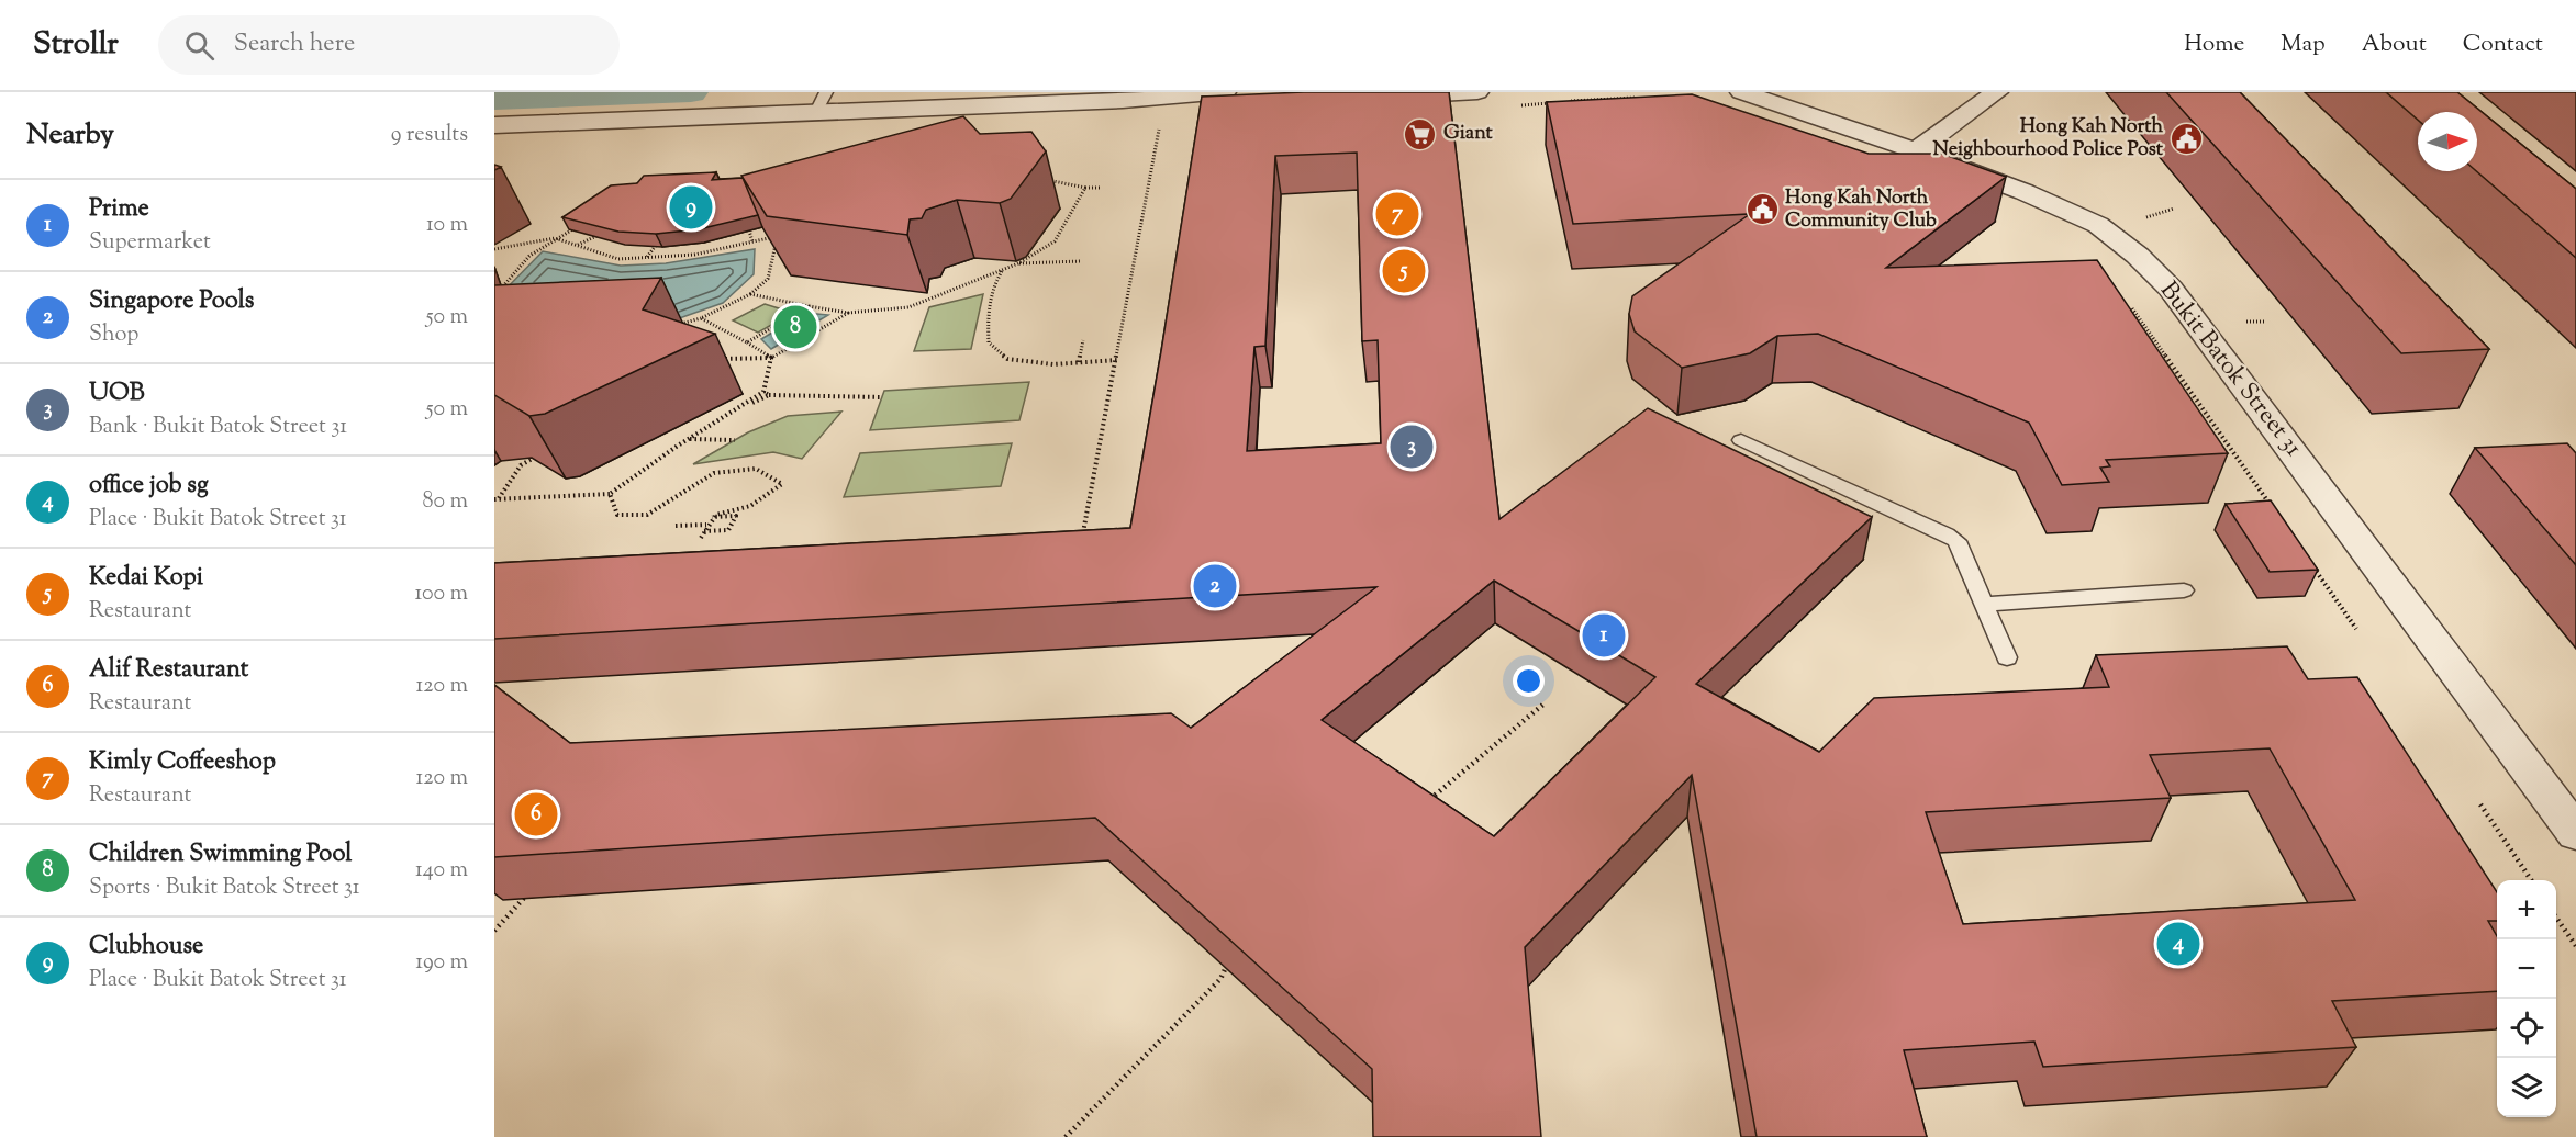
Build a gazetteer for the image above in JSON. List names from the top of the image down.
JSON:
{
  "streets": {
    "street": ["Bukit Batok Street 31"]
  },
  "places": {
    "supermarket": ["Giant"],
    "public building": ["Hong Kah North Neighbourhood Police Post", "Hong Kah North Community Club"]
  },
  "north": "right",
  "page": {
    "header": "Strollr",
    "search": "Search here",
    "nav": [
      "Home",
      "Map",
      "About",
      "Contact"
    ],
    "heading": ["Nearby", "9 results"],
    "list": [
      {
        "mark": "1",
        "name": "Prime",
        "note": "Supermarket",
        "value": "10 m"
      },
      {
        "mark": "2",
        "name": "Singapore Pools",
        "note": "Shop",
        "value": "50 m"
      },
      {
        "mark": "3",
        "name": "UOB",
        "note": "Bank · Bukit Batok Street 31",
        "value": "50 m"
      },
      {
        "mark": "4",
        "name": "office job sg",
        "note": "Place · Bukit Batok Street 31",
        "value": "80 m"
      },
      {
        "mark": "5",
        "name": "Kedai Kopi",
        "note": "Restaurant",
        "value": "100 m"
      },
      {
        "mark": "6",
        "name": "Alif Restaurant",
        "note": "Restaurant",
        "value": "120 m"
      },
      {
        "mark": "7",
        "name": "Kimly Coffeeshop",
        "note": "Restaurant",
        "value": "120 m"
      },
      {
        "mark": "8",
        "name": "Children Swimming Pool",
        "note": "Sports · Bukit Batok Street 31",
        "value": "140 m"
      },
      {
        "mark": "9",
        "name": "Clubhouse",
        "note": "Place · Bukit Batok Street 31",
        "value": "190 m"
      }
    ],
    "pins": [
      "9",
      "7",
      "5",
      "8",
      "3",
      "2",
      "1",
      "6",
      "4"
    ],
    "map_buttons": ["+", "−"]
  }
}
